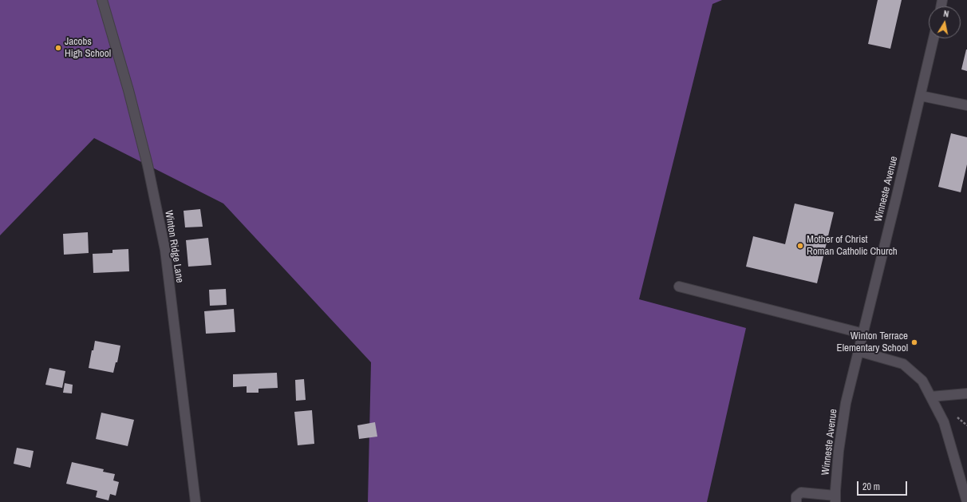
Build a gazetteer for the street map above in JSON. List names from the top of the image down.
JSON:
{
  "streets": {
    "street": ["Winneste Avenue", "Winton Ridge Lane"]
  },
  "places": ["Jacobs High School", "Mother of Christ Roman Catholic Church", "Winton Terrace Elementary School"],
  "scale_bar": "20 m",
  "north": "top"
}
